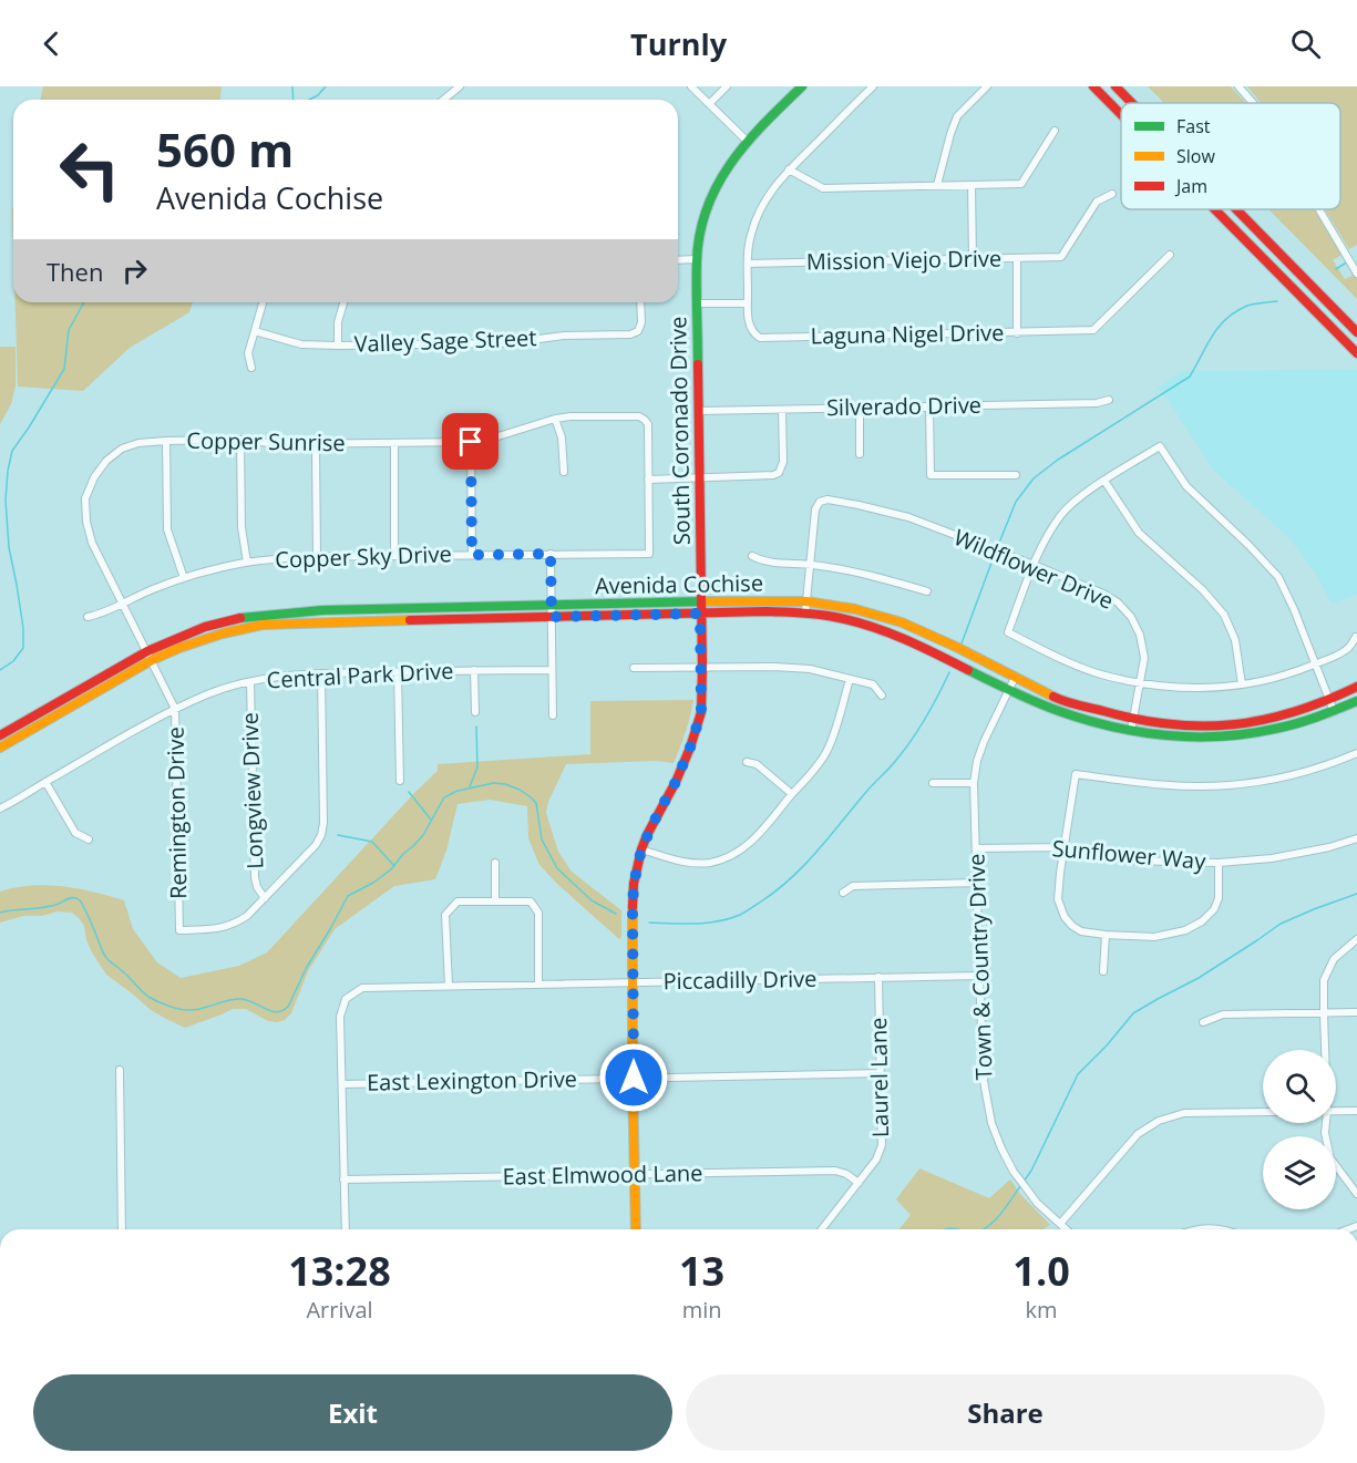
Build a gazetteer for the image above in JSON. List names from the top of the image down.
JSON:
{
  "streets": {
    "street": [
      "Mission Viejo Drive",
      "Laguna Nigel Drive",
      "Valley Sage Street",
      "Silverado Drive",
      "South Coronado Drive",
      "Copper Sunrise",
      "Copper Sky Drive",
      "Wildflower Drive",
      "Avenida Cochise",
      "Central Park Drive",
      "Longview Drive",
      "Remington Drive",
      "Sunflower Way",
      "Town & Country Drive",
      "Piccadilly Drive",
      "Laurel Lane",
      "East Lexington Drive",
      "East Elmwood Lane"
    ]
  },
  "crossings": [
    ["Silverado Drive", "South Coronado Drive"],
    ["South Coronado Drive", "Avenida Cochise"],
    ["South Coronado Drive", "Piccadilly Drive"],
    ["South Coronado Drive", "East Lexington Drive"],
    ["South Coronado Drive", "East Elmwood Lane"],
    ["Copper Sunrise", "Copper Sky Drive"],
    ["Copper Sunrise", "Avenida Cochise"],
    ["Copper Sunrise", "Remington Drive"],
    ["Wildflower Drive", "Avenida Cochise"],
    ["Avenida Cochise", "Remington Drive"],
    ["Avenida Cochise", "Town & Country Drive"],
    ["Central Park Drive", "Longview Drive"],
    ["Central Park Drive", "Remington Drive"],
    ["Longview Drive", "Remington Drive"],
    ["Sunflower Way", "Town & Country Drive"],
    ["Town & Country Drive", "Piccadilly Drive"],
    ["Piccadilly Drive", "Laurel Lane"],
    ["Piccadilly Drive", "East Lexington Drive"],
    ["Laurel Lane", "East Lexington Drive"],
    ["Laurel Lane", "East Elmwood Lane"]
  ],
  "legend": ["Fast", "Slow", "Jam"],
  "page": {
    "header": "Turnly",
    "turn": ["560 m", "Avenida Cochise"],
    "then": "Then",
    "eta": [
      "13:28",
      "Arrival",
      "13",
      "min",
      "1.0",
      "km"
    ],
    "buttons": ["Exit", "Share"]
  }
}
